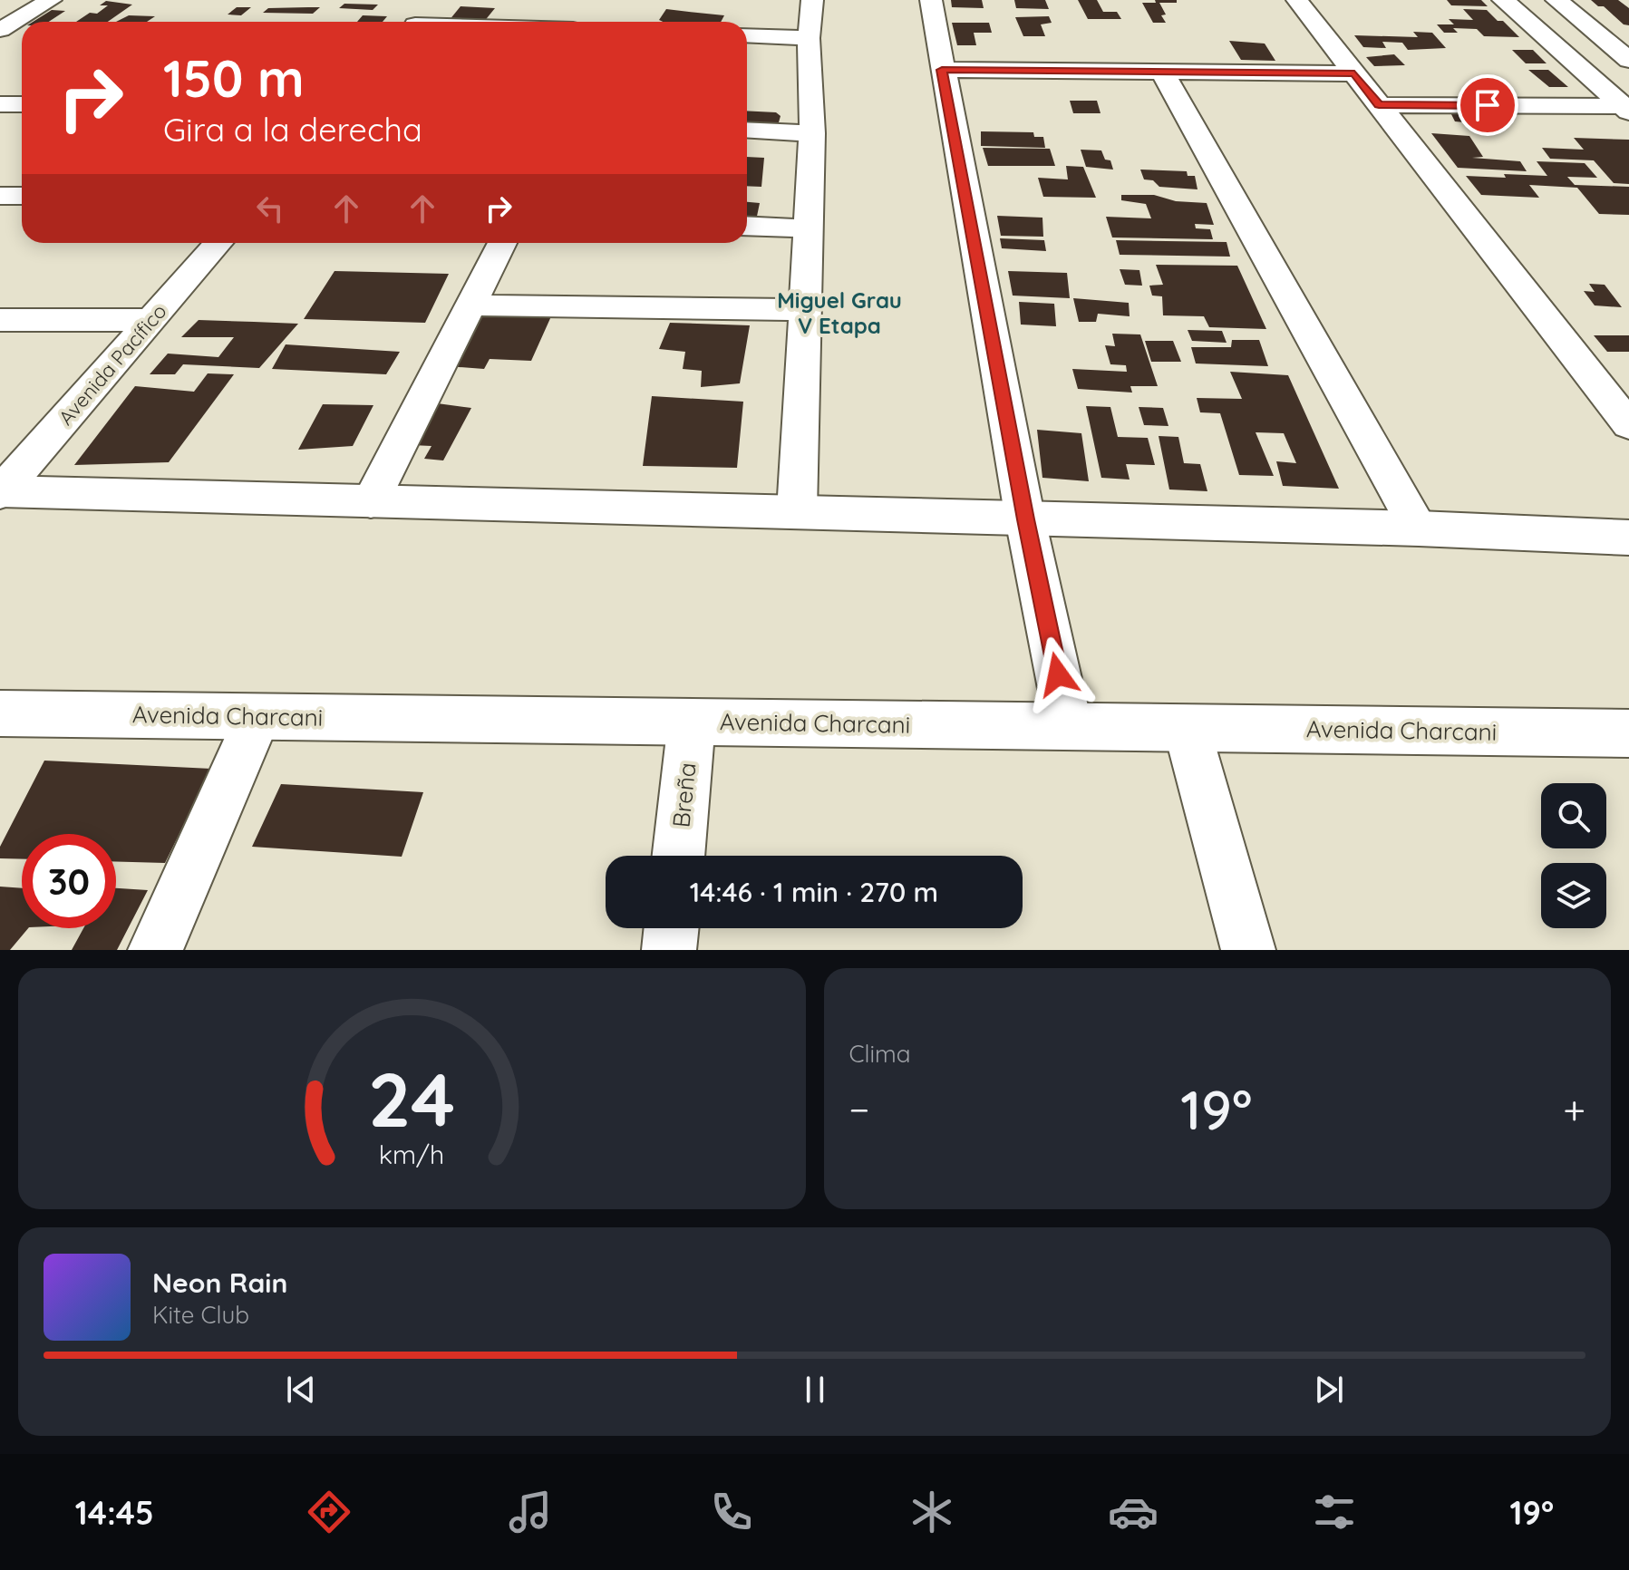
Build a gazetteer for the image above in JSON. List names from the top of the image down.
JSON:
{
  "streets": {
    "street": ["Avenida Pacífico", "Avenida Charcani", "Breña"]
  },
  "crossings": [
    ["Avenida Charcani", "Breña"]
  ],
  "districts": ["Miguel Grau V Etapa"],
  "page": {
    "turn": ["150 m", "Gira a la derecha"],
    "limit": "30",
    "trip": "14:46 · 1 min · 270 m",
    "tile": "Clima",
    "heat": ["−", "19°", "+"],
    "song": ["Neon Rain", "Kite Club"],
    "tabs": ["14:45", "19°"],
    "gauge": ["24", "km/h"]
  }
}
